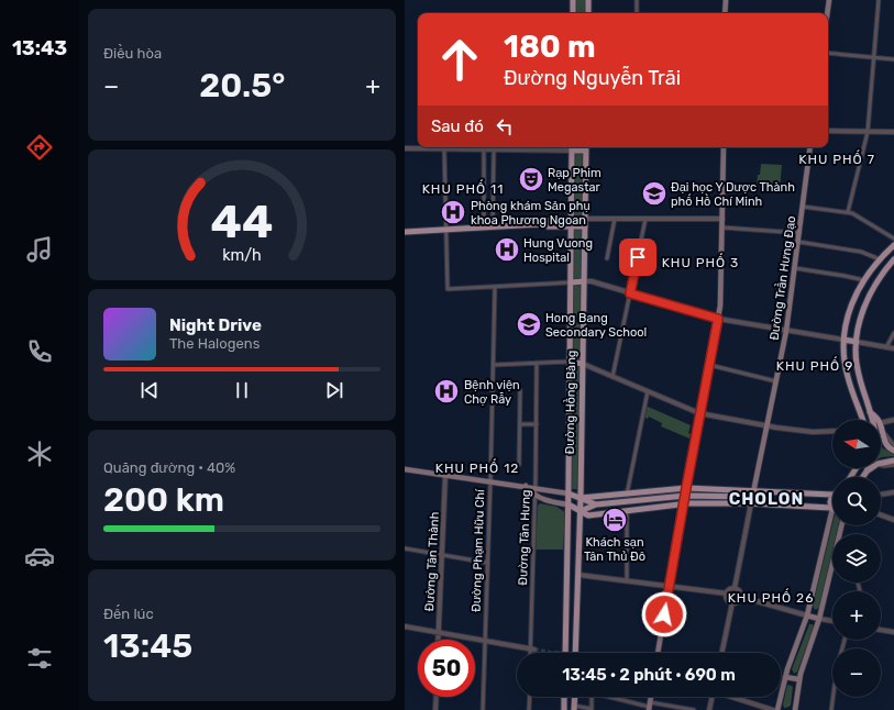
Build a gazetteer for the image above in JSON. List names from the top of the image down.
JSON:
{
  "streets": {
    "main road": ["Đường Trần Hưng Đạo", "Đường Hồng Bàng"],
    "street": ["Đường Tân Hưng", "Đường Phạm Hữu Chí", "Đường Tân Thành"]
  },
  "districts": [
    "KHU PHỐ 7",
    "KHU PHỐ 11",
    "KHU PHỐ 3",
    "KHU PHỐ 9",
    "KHU PHỐ 12",
    "CHOLON",
    "KHU PHỐ 26"
  ],
  "places": {
    "theatre": ["Rạp Phim Megastar"],
    "school or university": ["Đại học Y Dược Thành phố Hồ Chí Minh", "Hong Bang Secondary School"],
    "hospital": ["Phòng khám Sản phụ khoa Phương Ngoan", "Hung Vuong Hospital", "Bệnh viện Chợ Rẫy"],
    "hotel": ["Khách sạn Tân Thủ Đô"]
  },
  "north": "left",
  "page": {
    "tabs": "13:43",
    "tile": [
      "Điều hòa",
      ["Quãng đường · 40%", "200 km"],
      ["Đến lúc", "13:45"]
    ],
    "turn": ["180 m", "Đường Nguyễn Trãi"],
    "heat": ["−", "20.5°", "+"],
    "then": "Sau đó",
    "song": ["Night Drive", "The Halogens"],
    "map_buttons": ["+", "−"],
    "limit": "50",
    "trip": "13:45 · 2 phút · 690 m",
    "gauge": ["44", "km/h"]
  }
}
